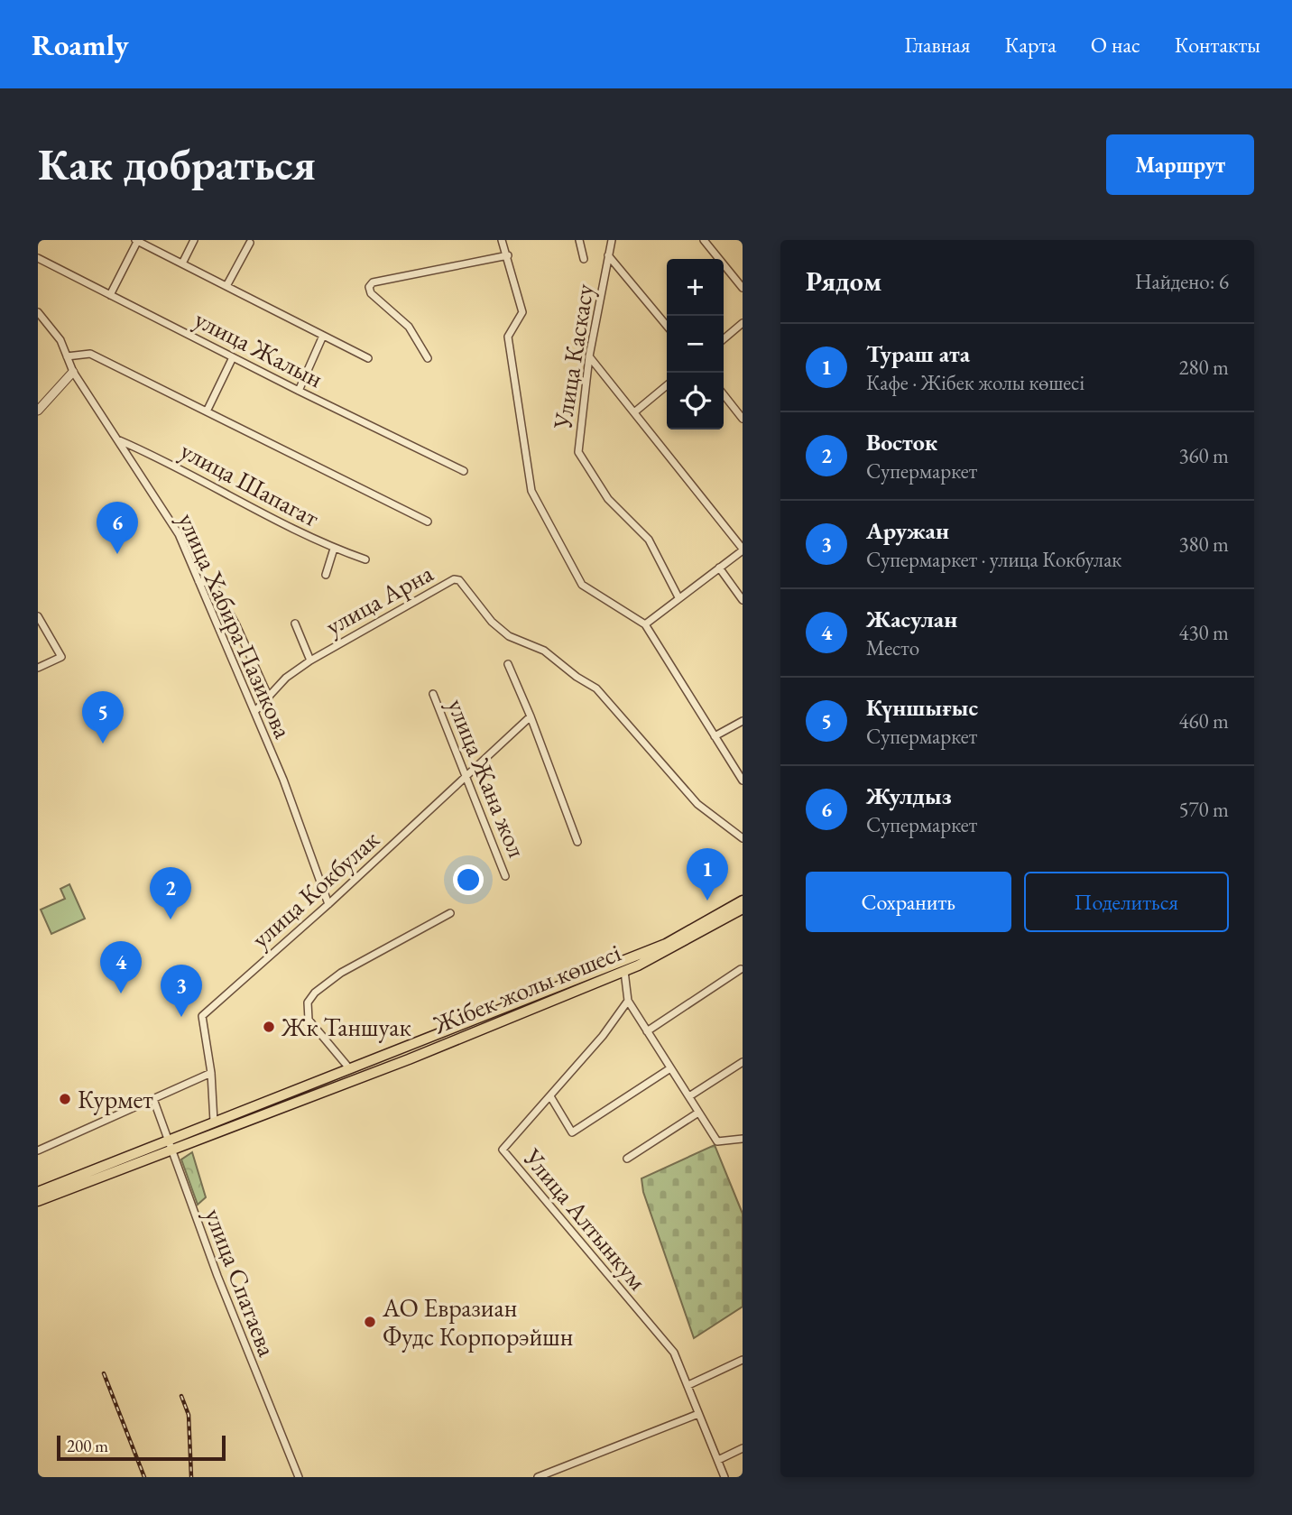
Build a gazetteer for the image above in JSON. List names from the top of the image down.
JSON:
{
  "streets": {
    "main road": ["Жібек жолы көшесі"],
    "street": [
      "улица Жалын",
      "Улица Каскасу",
      "улица Шапагат",
      "улица Арна",
      "улица Хабира Пазикова",
      "улица Жана жол",
      "улица Кокбулак",
      "Улица Алтынкум",
      "улица Спатаева"
    ]
  },
  "crossings": [
    ["улица Шапагат", "улица Хабира Пазикова"],
    ["улица Арна", "улица Хабира Пазикова"],
    ["улица Хабира Пазикова", "улица Кокбулак"],
    ["улица Жана жол", "улица Кокбулак"],
    ["улица Кокбулак", "Жібек жолы көшесі"],
    ["Жібек жолы көшесі", "улица Спатаева"]
  ],
  "places": ["Жк Таншуак", "Курмет", "АО Евразиан Фудс Корпорэйшн"],
  "scale_bar": "200 m",
  "page": {
    "header": "Roamly",
    "nav": [
      "Главная",
      "Карта",
      "О нас",
      "Контакты"
    ],
    "buttons": [
      "Маршрут",
      ["Сохранить", "Поделиться"]
    ],
    "title": "Как добраться",
    "heading": ["Рядом", "Найдено: 6"],
    "map_buttons": ["+", "−"],
    "list": [
      {
        "mark": "1",
        "name": "Тураш ата",
        "note": "Кафе · Жібек жолы көшесі",
        "value": "280 m"
      },
      {
        "mark": "2",
        "name": "Восток",
        "note": "Супермаркет",
        "value": "360 m"
      },
      {
        "mark": "3",
        "name": "Аружан",
        "note": "Супермаркет · улица Кокбулак",
        "value": "380 m"
      },
      {
        "mark": "4",
        "name": "Жасулан",
        "note": "Место",
        "value": "430 m"
      },
      {
        "mark": "5",
        "name": "Күншығыс",
        "note": "Супермаркет",
        "value": "460 m"
      },
      {
        "mark": "6",
        "name": "Жулдыз",
        "note": "Супермаркет",
        "value": "570 m"
      }
    ],
    "pins": [
      "6",
      "5",
      "1",
      "2",
      "4",
      "3"
    ],
    "scale": "200 m"
  }
}
